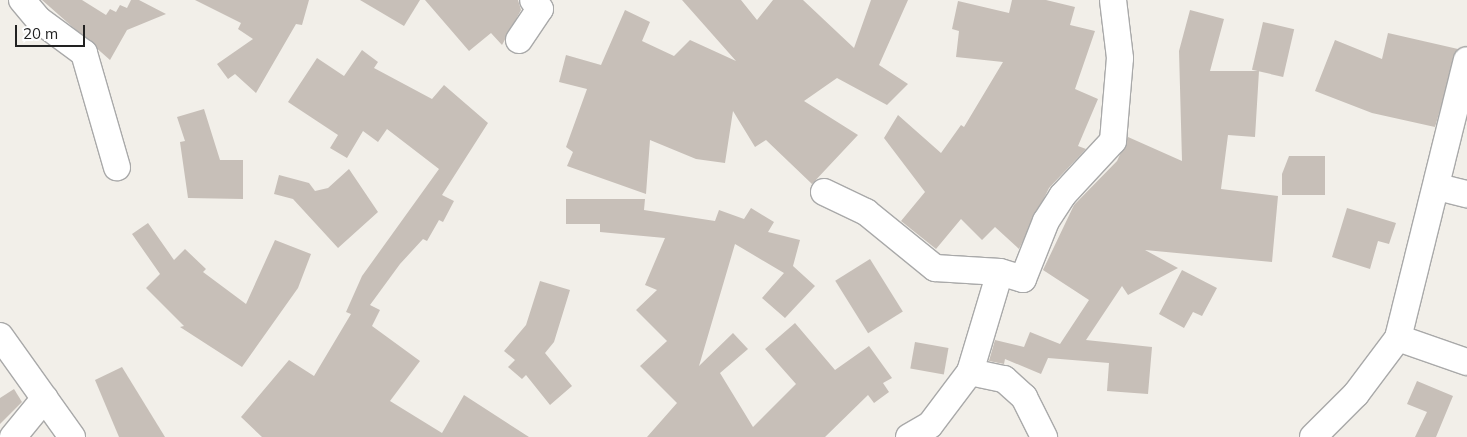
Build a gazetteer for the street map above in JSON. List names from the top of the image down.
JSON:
{
  "scale_bar": "20 m"
}
